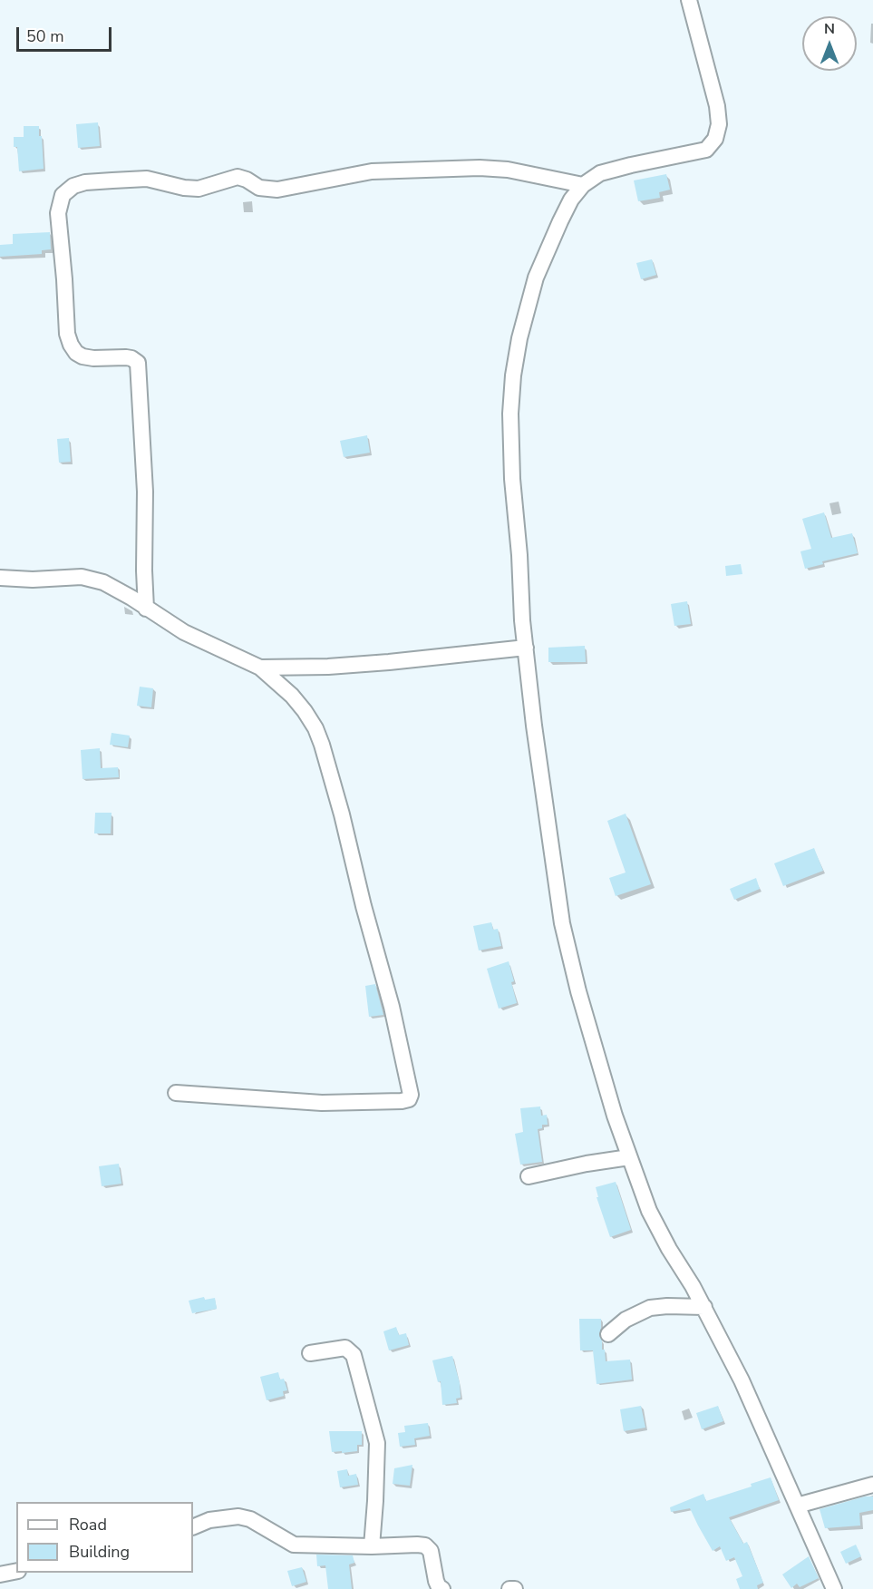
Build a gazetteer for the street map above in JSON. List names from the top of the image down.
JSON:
{
  "legend": ["Road", "Building"],
  "scale_bar": "50 m",
  "north": "top"
}
